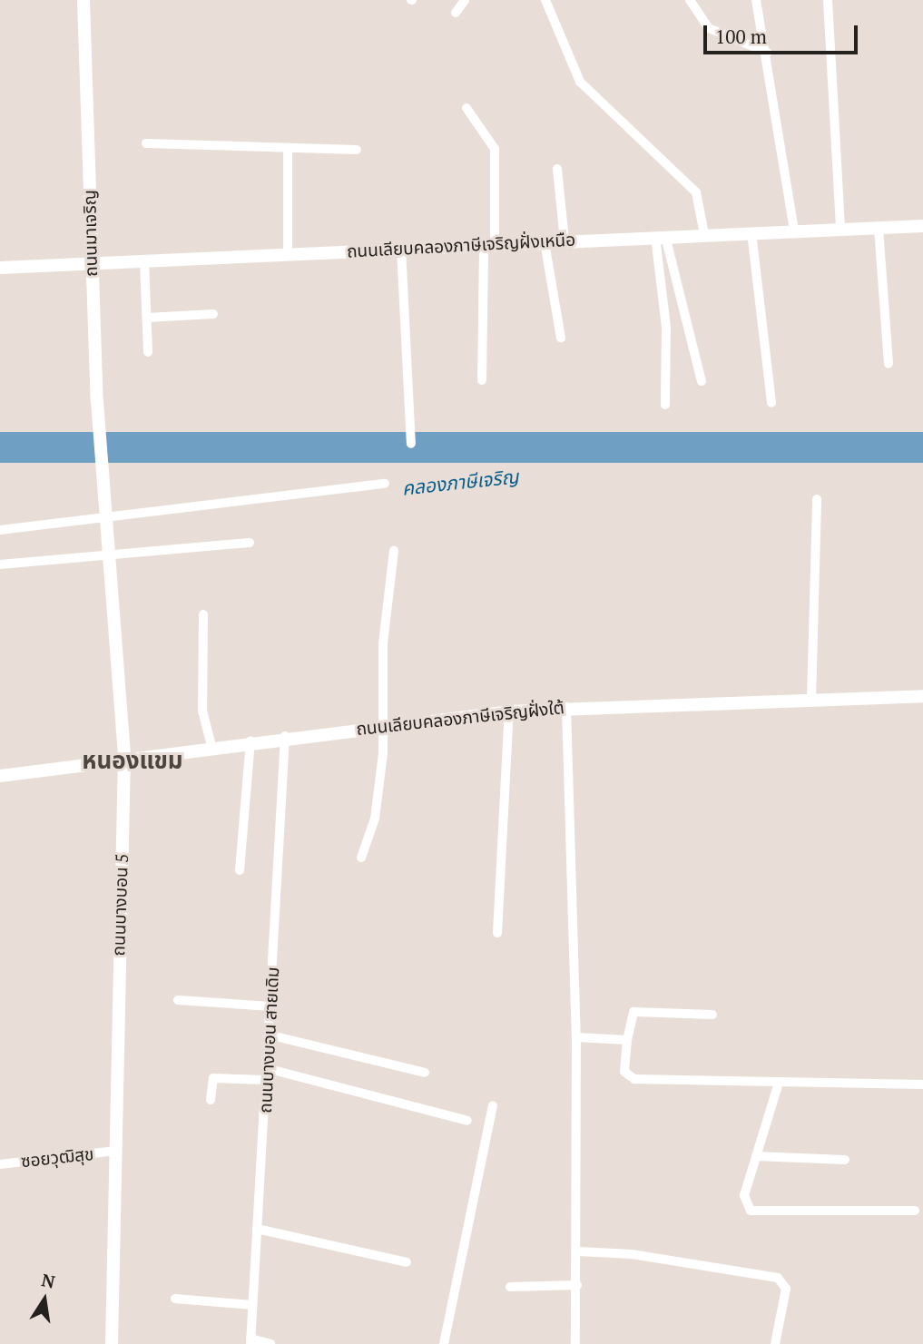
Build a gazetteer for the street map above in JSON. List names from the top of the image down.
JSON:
{
  "streets": {
    "main road": [
      "ถนนมาเจริญ",
      "ถนนเลียบคลองภาษีเจริญฝั่งเหนือ",
      "ถนนเลียบคลองภาษีเจริญฝั่งใต้",
      "ถนนบางบอน 5"
    ],
    "street": ["ถนนบางบอน สายเดิม", "ซอยวุฒิสุข"]
  },
  "crossings": [
    ["ถนนมาเจริญ", "ถนนเลียบคลองภาษีเจริญฝั่งเหนือ"],
    ["ถนนมาเจริญ", "ถนนบางบอน 5"],
    ["ถนนเลียบคลองภาษีเจริญฝั่งใต้", "ถนนบางบอน 5"],
    ["ถนนเลียบคลองภาษีเจริญฝั่งใต้", "ถนนบางบอน สายเดิม"],
    ["ถนนบางบอน 5", "ซอยวุฒิสุข"]
  ],
  "districts": ["หนองแขม"],
  "water": ["คลองภาษีเจริญ"],
  "scale_bar": "100 m",
  "north": "top"
}
